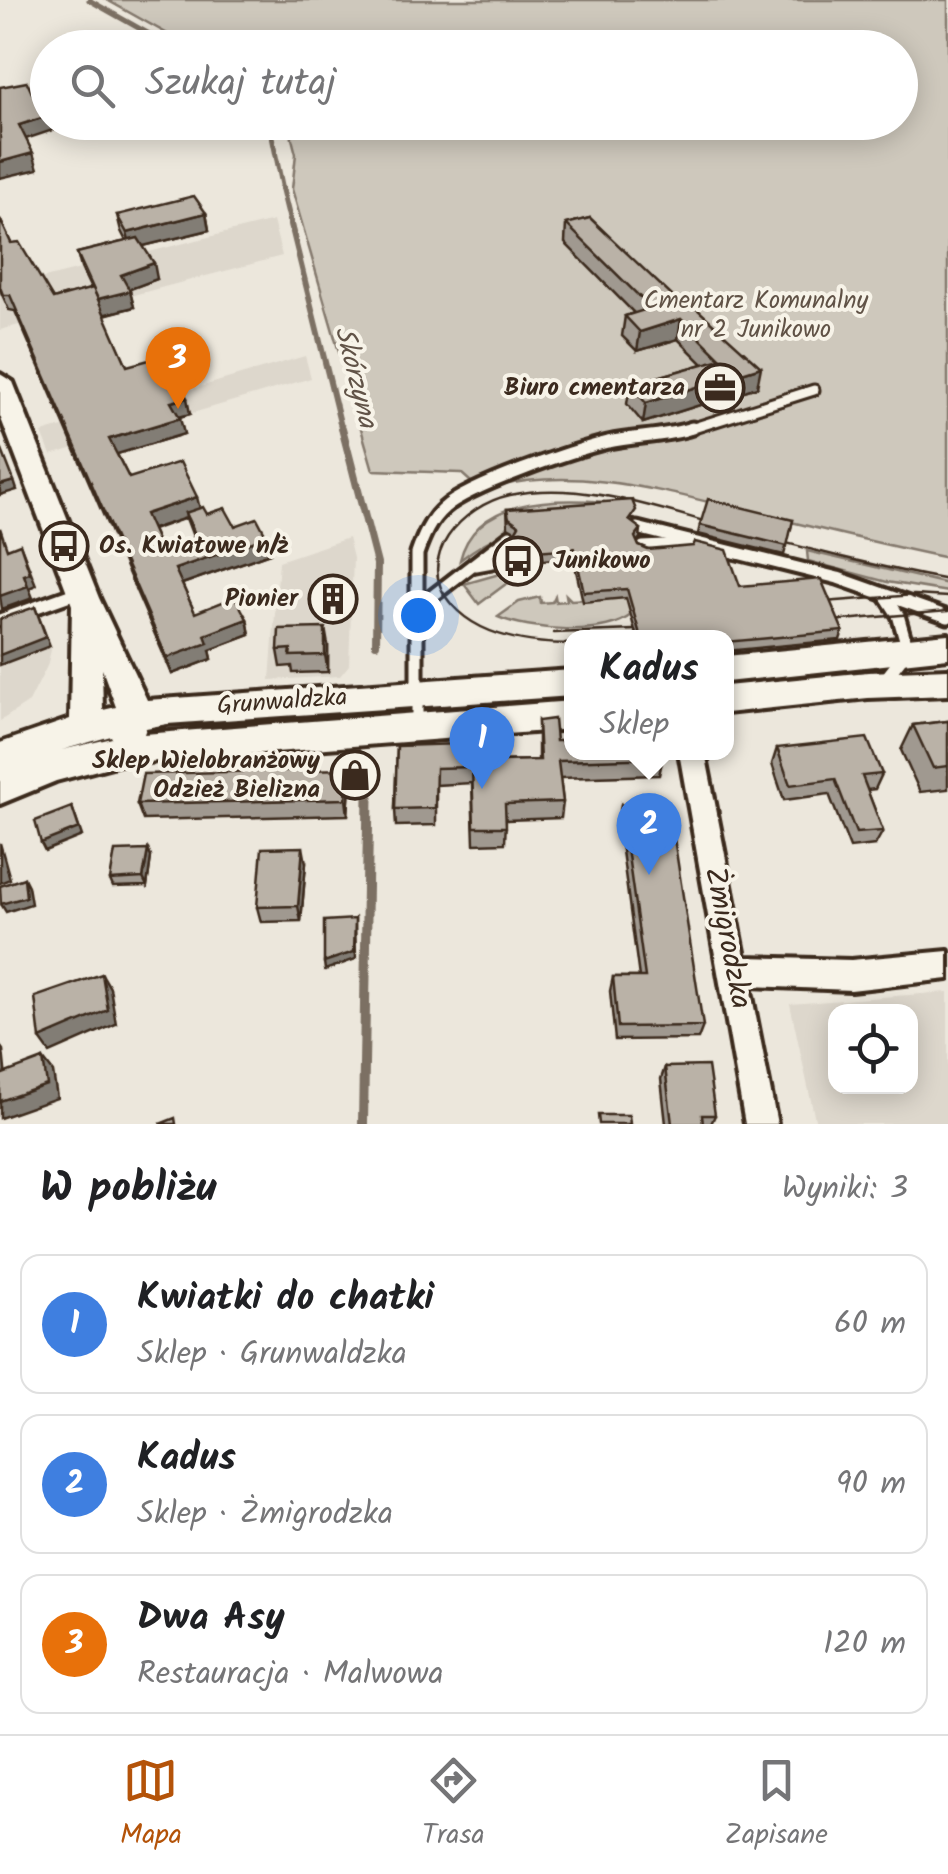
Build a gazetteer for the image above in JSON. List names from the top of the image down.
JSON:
{
  "streets": {
    "street": ["Grunwaldzka", "Żmigrodzka"]
  },
  "water": ["Skórzyna"],
  "parks": ["Cmentarz Komunalny nr 2 Junikowo"],
  "places": {
    "office": ["Biuro cmentarza"],
    "bus stop": ["Os. Kwiatowe n/ż", "Junikowo"],
    "building": ["Pionier"],
    "shop": ["Sklep Wielobranżowy Odzież Bielizna"]
  },
  "page": {
    "search": "Szukaj tutaj",
    "pins": ["3", "1", "2"],
    "popup": ["Kadus", "Sklep"],
    "heading": ["W pobliżu", "Wyniki: 3"],
    "list": [
      {
        "mark": "1",
        "name": "Kwiatki do chatki",
        "note": "Sklep · Grunwaldzka",
        "value": "60 m"
      },
      {
        "mark": "2",
        "name": "Kadus",
        "note": "Sklep · Żmigrodzka",
        "value": "90 m"
      },
      {
        "mark": "3",
        "name": "Dwa Asy",
        "note": "Restauracja · Malwowa",
        "value": "120 m"
      }
    ],
    "nav": ["Mapa", "Trasa", "Zapisane"]
  }
}
